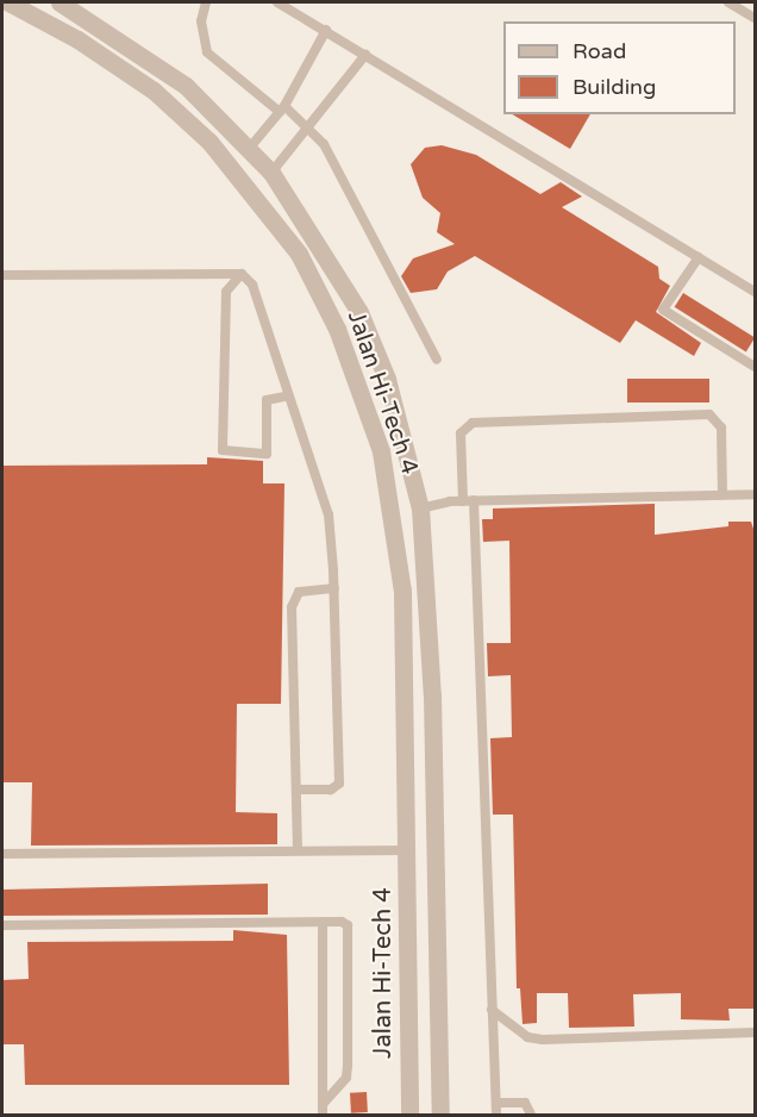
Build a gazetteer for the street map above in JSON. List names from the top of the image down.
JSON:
{
  "streets": {
    "street": ["Jalan Hi-Tech 4"]
  },
  "legend": ["Road", "Building"]
}
